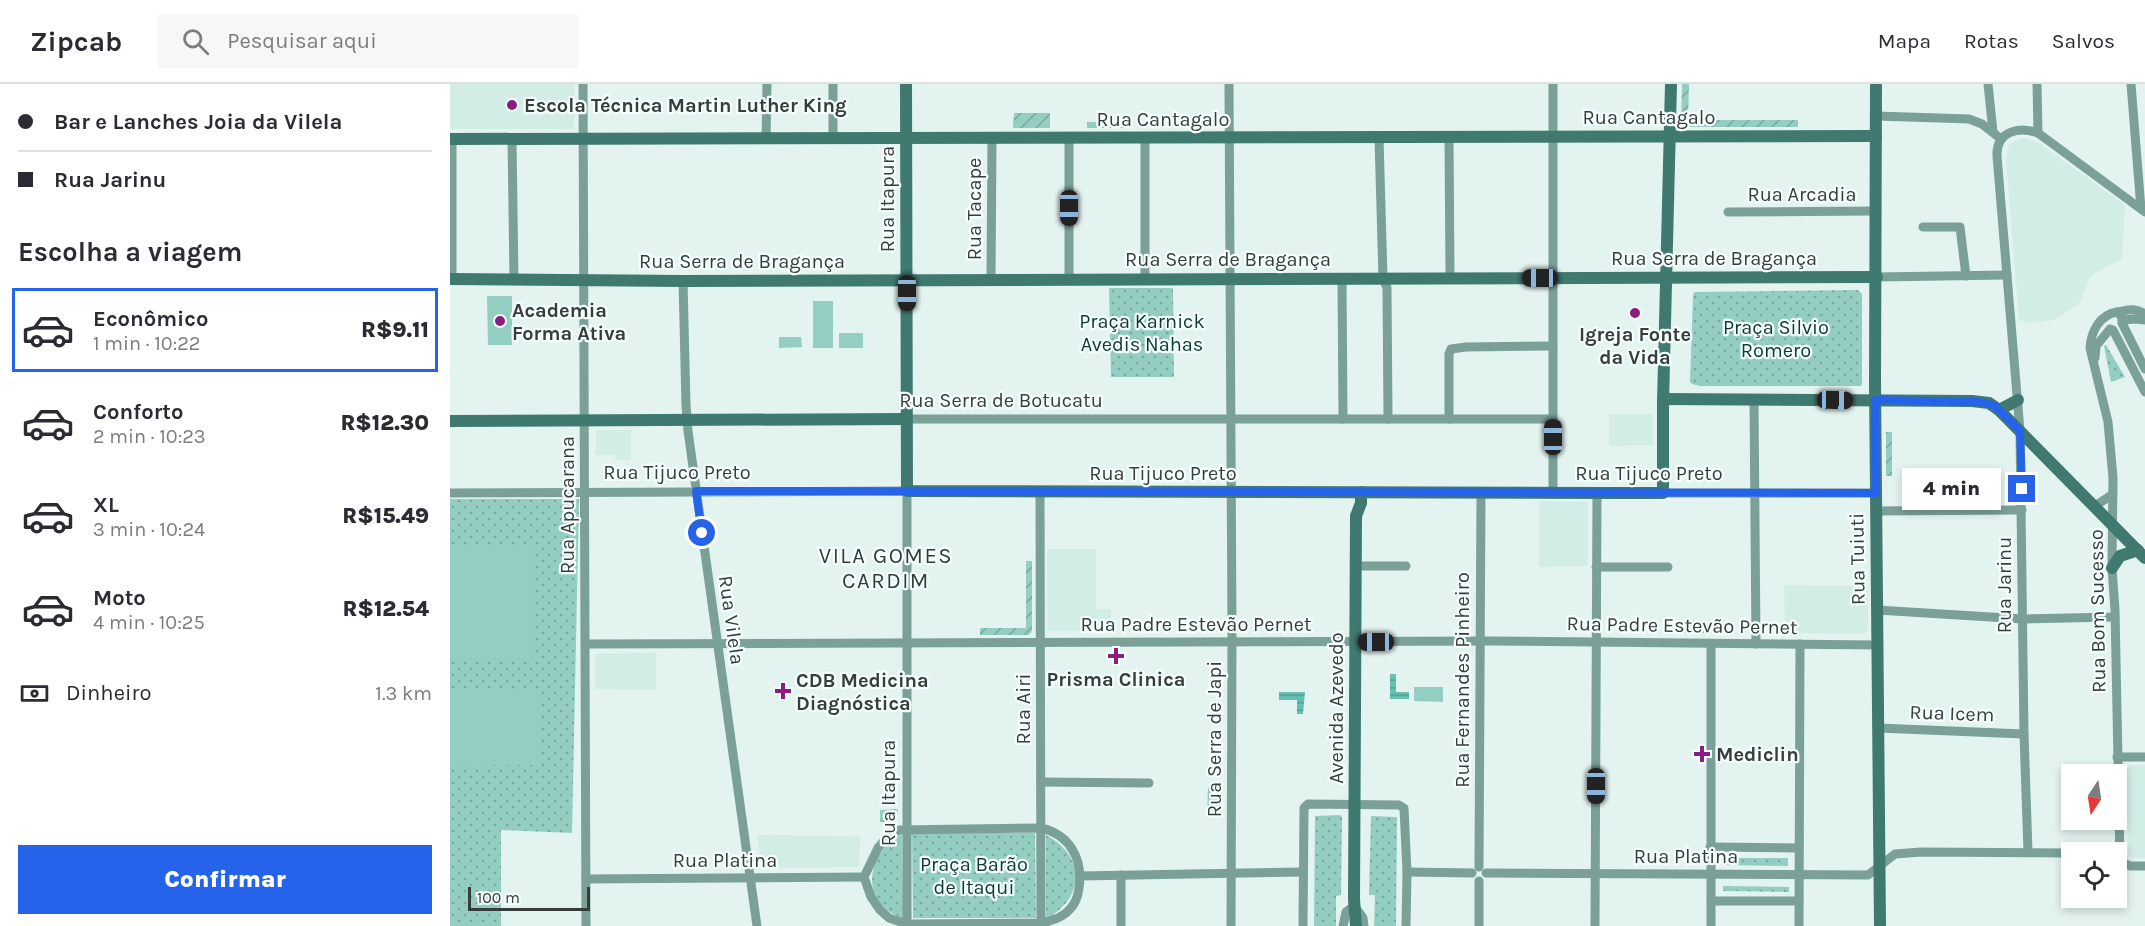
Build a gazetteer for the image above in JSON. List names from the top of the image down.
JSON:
{
  "streets": {
    "street": [
      "Rua Cantagalo",
      "Rua Arcadia",
      "Rua Itapura",
      "Rua Tacape",
      "Rua Serra de Bragança",
      "Rua Serra de Botucatu",
      "Rua Tijuco Preto",
      "Rua Apucarana",
      "Rua Tuiuti",
      "Rua Jarinu",
      "Rua Bom Sucesso",
      "Rua Vilela",
      "Rua Padre Estevão Pernet",
      "Rua Fernandes Pinheiro",
      "Avenida Azevedo",
      "Rua Airi",
      "Rua Icem",
      "Rua Serra de Japi",
      "Rua Platina"
    ]
  },
  "crossings": [
    ["Rua Cantagalo", "Rua Itapura"],
    ["Rua Cantagalo", "Rua Tacape"],
    ["Rua Cantagalo", "Rua Apucarana"],
    ["Rua Cantagalo", "Rua Tuiuti"],
    ["Rua Cantagalo", "Rua Serra de Japi"],
    ["Rua Arcadia", "Rua Tuiuti"],
    ["Rua Itapura", "Rua Serra de Bragança"],
    ["Rua Itapura", "Rua Serra de Botucatu"],
    ["Rua Itapura", "Rua Tijuco Preto"],
    ["Rua Itapura", "Rua Padre Estevão Pernet"],
    ["Rua Tacape", "Rua Serra de Bragança"],
    ["Rua Serra de Bragança", "Rua Apucarana"],
    ["Rua Serra de Bragança", "Rua Tuiuti"],
    ["Rua Serra de Bragança", "Rua Jarinu"],
    ["Rua Serra de Bragança", "Rua Vilela"],
    ["Rua Serra de Bragança", "Rua Serra de Japi"],
    ["Rua Serra de Botucatu", "Rua Apucarana"],
    ["Rua Serra de Botucatu", "Rua Vilela"],
    ["Rua Serra de Botucatu", "Rua Serra de Japi"],
    ["Rua Tijuco Preto", "Rua Apucarana"],
    ["Rua Tijuco Preto", "Rua Tuiuti"],
    ["Rua Tijuco Preto", "Rua Vilela"],
    ["Rua Tijuco Preto", "Rua Fernandes Pinheiro"],
    ["Rua Tijuco Preto", "Avenida Azevedo"],
    ["Rua Tijuco Preto", "Rua Airi"],
    ["Rua Tijuco Preto", "Rua Serra de Japi"],
    ["Rua Apucarana", "Rua Padre Estevão Pernet"],
    ["Rua Apucarana", "Rua Platina"],
    ["Rua Tuiuti", "Rua Padre Estevão Pernet"],
    ["Rua Tuiuti", "Rua Icem"],
    ["Rua Tuiuti", "Rua Platina"],
    ["Rua Jarinu", "Rua Icem"],
    ["Rua Jarinu", "Rua Platina"],
    ["Rua Vilela", "Rua Padre Estevão Pernet"],
    ["Rua Vilela", "Rua Platina"],
    ["Rua Padre Estevão Pernet", "Rua Fernandes Pinheiro"],
    ["Rua Padre Estevão Pernet", "Avenida Azevedo"],
    ["Rua Padre Estevão Pernet", "Rua Airi"],
    ["Rua Padre Estevão Pernet", "Rua Serra de Japi"],
    ["Rua Fernandes Pinheiro", "Rua Platina"]
  ],
  "districts": ["VILA GOMES CARDIM"],
  "parks": ["Praça Karnick Avedis Nahas", "Praça Silvio Romero", "Praça Barão de Itaqui"],
  "places": {
    "other": ["Escola Técnica Martin Luther King", "Igreja Fonte da Vida", "Academia Forma Ativa"],
    "health": ["Prisma Clinica", "CDB Medicina Diagnóstica", "Mediclin"]
  },
  "scale_bar": "100 m",
  "north": "bottom",
  "page": {
    "header": "Zipcab",
    "search": "Pesquisar aqui",
    "nav": ["Mapa", "Rotas", "Salvos"],
    "banner": ["Bar e Lanches Joia da Vilela", "Rua Jarinu"],
    "heading": "Escolha a viagem",
    "list": [
      {
        "name": "Econômico",
        "note": "1 min · 10:22",
        "value": "R$9.11"
      },
      {
        "name": "Conforto",
        "note": "2 min · 10:23",
        "value": "R$12.30"
      },
      {
        "name": "XL",
        "note": "3 min · 10:24",
        "value": "R$15.49"
      },
      {
        "name": "Moto",
        "note": "4 min · 10:25",
        "value": "R$12.54"
      }
    ],
    "bubble": "4 min",
    "pay": ["Dinheiro", "1.3 km"],
    "buttons": "Confirmar",
    "scale": "100 m"
  }
}
